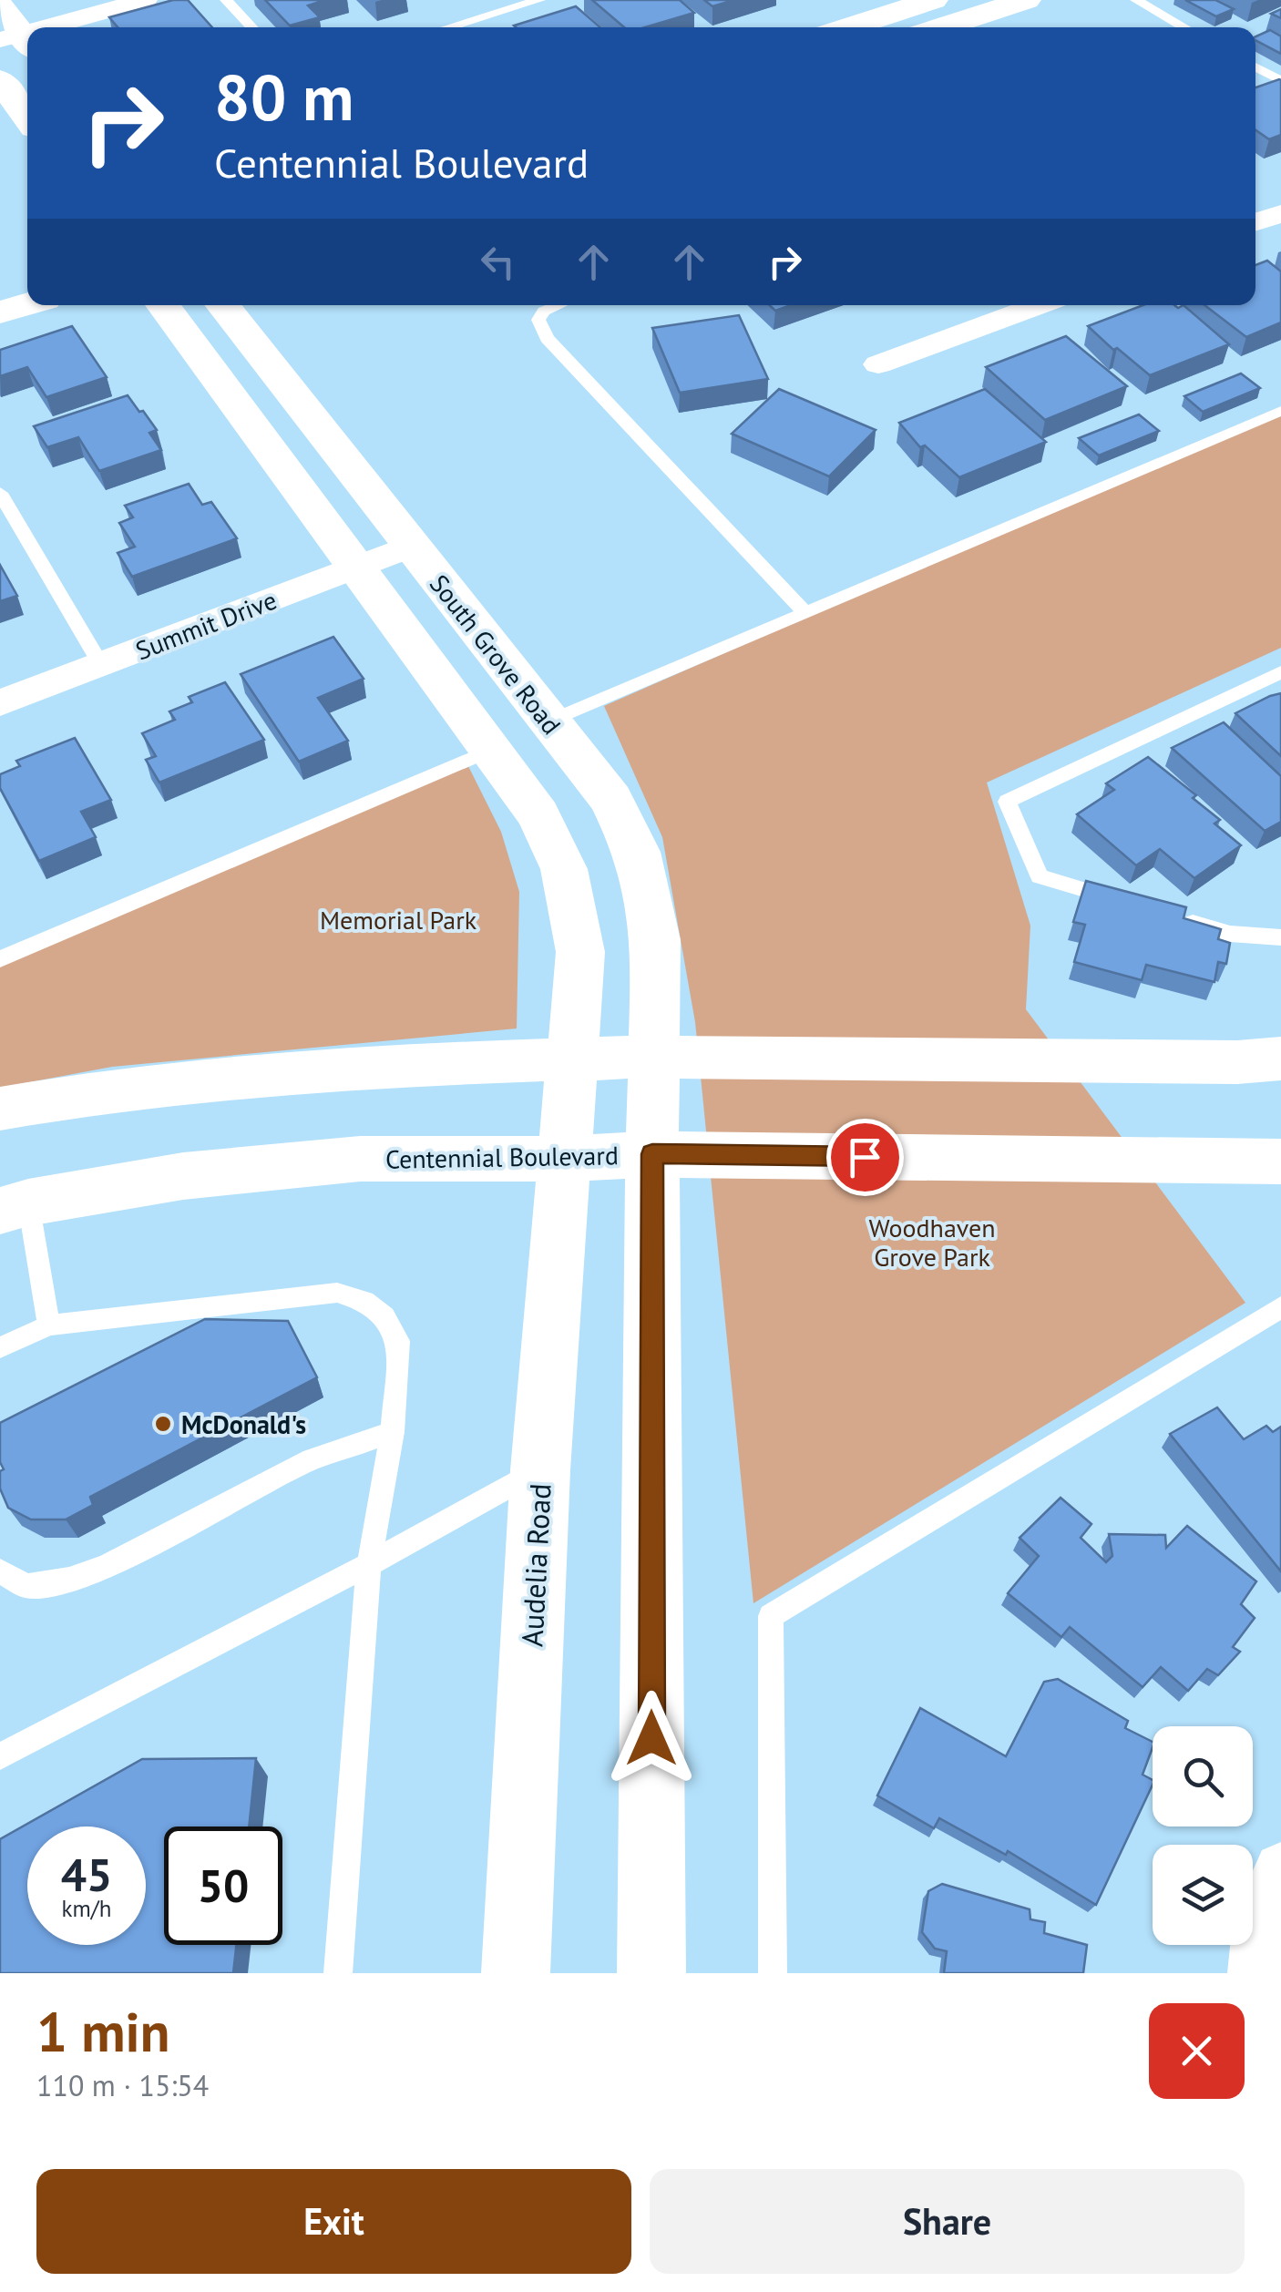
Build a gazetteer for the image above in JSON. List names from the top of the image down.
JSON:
{
  "streets": {
    "main road": ["South Grove Road", "Centennial Boulevard", "Audelia Road"],
    "street": ["Summit Drive"]
  },
  "crossings": [
    ["Summit Drive", "South Grove Road"],
    ["South Grove Road", "Centennial Boulevard"],
    ["Centennial Boulevard", "Audelia Road"]
  ],
  "parks": ["Memorial Park", "Woodhaven Grove Park"],
  "places": ["McDonald's"],
  "page": {
    "turn": ["80 m", "Centennial Boulevard"],
    "speed": "45 km/h",
    "limit": "50",
    "heading": ["1 min", "110 m · 15:54"],
    "buttons": ["Exit", "Share"]
  }
}
